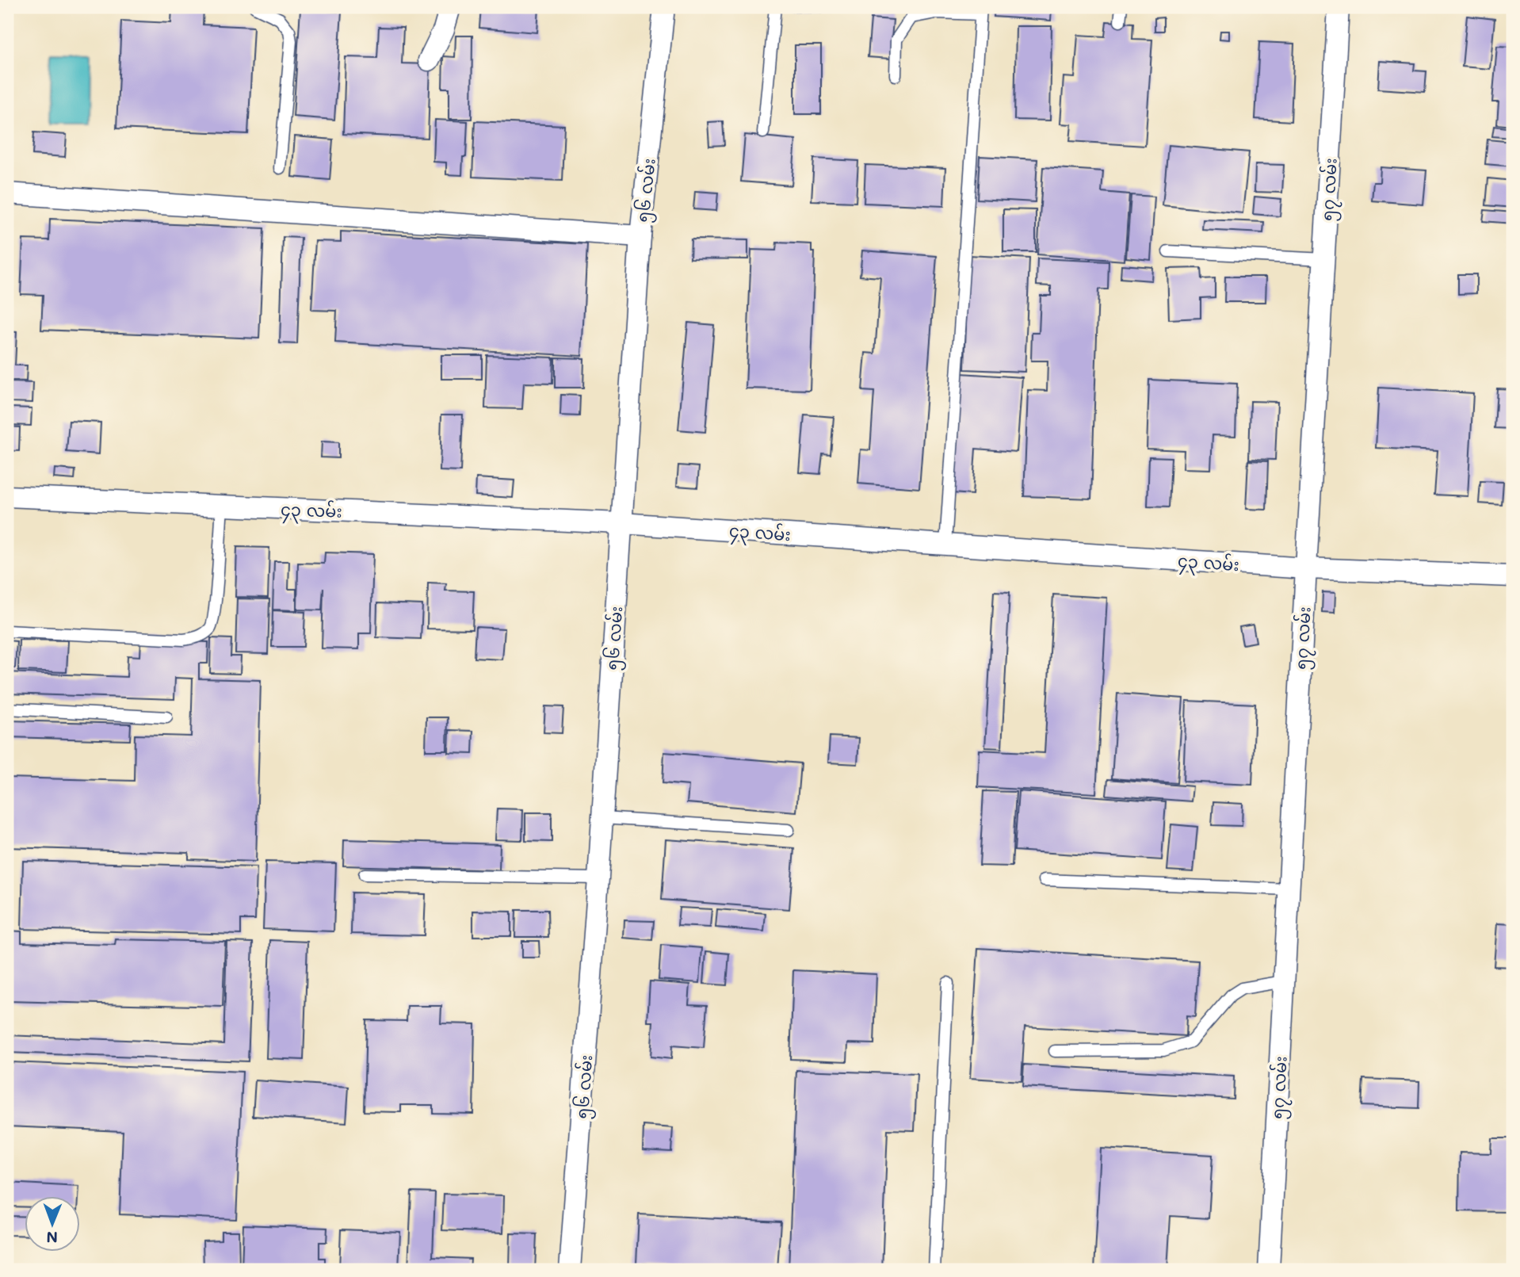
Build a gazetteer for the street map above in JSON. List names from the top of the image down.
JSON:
{
  "streets": {
    "street": ["၅၇ လမ်း", "၅၆ လမ်း", "၄၃ လမ်း"]
  },
  "crossings": [
    ["၅၇ လမ်း", "၄၃ လမ်း"],
    ["၅၆ လမ်း", "၄၃ လမ်း"]
  ],
  "north": "bottom"
}
